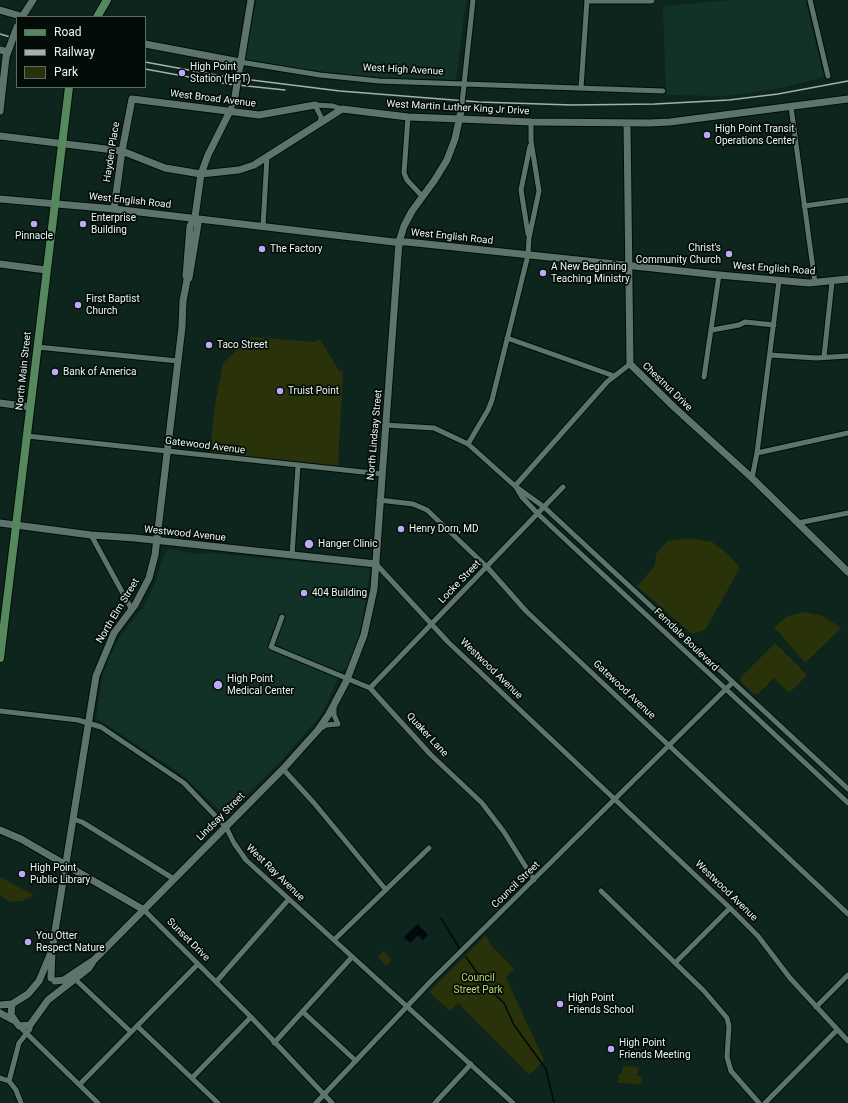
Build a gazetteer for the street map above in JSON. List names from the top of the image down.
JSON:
{
  "streets": {
    "main road": [
      "West High Avenue",
      "West Broad Avenue",
      "West Martin Luther King Jr Drive",
      "Hayden Place",
      "West English Road",
      "North Main Street",
      "Chestnut Drive",
      "North Lindsay Street",
      "Westwood Avenue",
      "North Elm Street",
      "Lindsay Street",
      "Sunset Drive"
    ],
    "street": [
      "Gatewood Avenue",
      "Locke Street",
      "Ferndale Boulevard",
      "Quaker Lane",
      "West Ray Avenue",
      "Council Street"
    ]
  },
  "crossings": [
    ["West High Avenue", "North Elm Street"],
    ["West Broad Avenue", "West Martin Luther King Jr Drive"],
    ["West Broad Avenue", "Hayden Place"],
    ["West Broad Avenue", "North Elm Street"],
    ["West Martin Luther King Jr Drive", "Chestnut Drive"],
    ["West Martin Luther King Jr Drive", "North Lindsay Street"],
    ["Hayden Place", "West English Road"],
    ["West English Road", "North Main Street"],
    ["West English Road", "Chestnut Drive"],
    ["West English Road", "North Lindsay Street"],
    ["West English Road", "North Elm Street"],
    ["North Main Street", "Gatewood Avenue"],
    ["North Main Street", "Westwood Avenue"],
    ["North Lindsay Street", "Gatewood Avenue"],
    ["North Lindsay Street", "Westwood Avenue"],
    ["North Lindsay Street", "Ferndale Boulevard"],
    ["North Lindsay Street", "Quaker Lane"],
    ["North Lindsay Street", "Lindsay Street"],
    ["Gatewood Avenue", "Locke Street"],
    ["Gatewood Avenue", "North Elm Street"],
    ["Gatewood Avenue", "Council Street"],
    ["Westwood Avenue", "Locke Street"],
    ["Westwood Avenue", "North Elm Street"],
    ["Westwood Avenue", "Council Street"],
    ["Locke Street", "Ferndale Boulevard"],
    ["Locke Street", "Quaker Lane"],
    ["North Elm Street", "West Ray Avenue"],
    ["North Elm Street", "Sunset Drive"],
    ["Ferndale Boulevard", "Council Street"],
    ["Quaker Lane", "Lindsay Street"],
    ["Quaker Lane", "Council Street"],
    ["Lindsay Street", "West Ray Avenue"],
    ["Lindsay Street", "Sunset Drive"],
    ["West Ray Avenue", "Council Street"],
    ["Council Street", "Sunset Drive"]
  ],
  "parks": ["Council Street Park"],
  "places": [
    "High Point Station (HPT)",
    "High Point Transit Operations Center",
    "Pinnacle",
    "Enterprise Building",
    "The Factory",
    "Christ's Community Church",
    "A New Beginning Teaching Ministry",
    "First Baptist Church",
    "Taco Street",
    "Bank of America",
    "Truist Point",
    "Henry Dorn, MD",
    "Hanger Clinic",
    "404 Building",
    "High Point Medical Center",
    "High Point Public Library",
    "You Otter Respect Nature",
    "High Point Friends School",
    "High Point Friends Meeting"
  ],
  "legend": ["Road", "Railway", "Park"]
}
